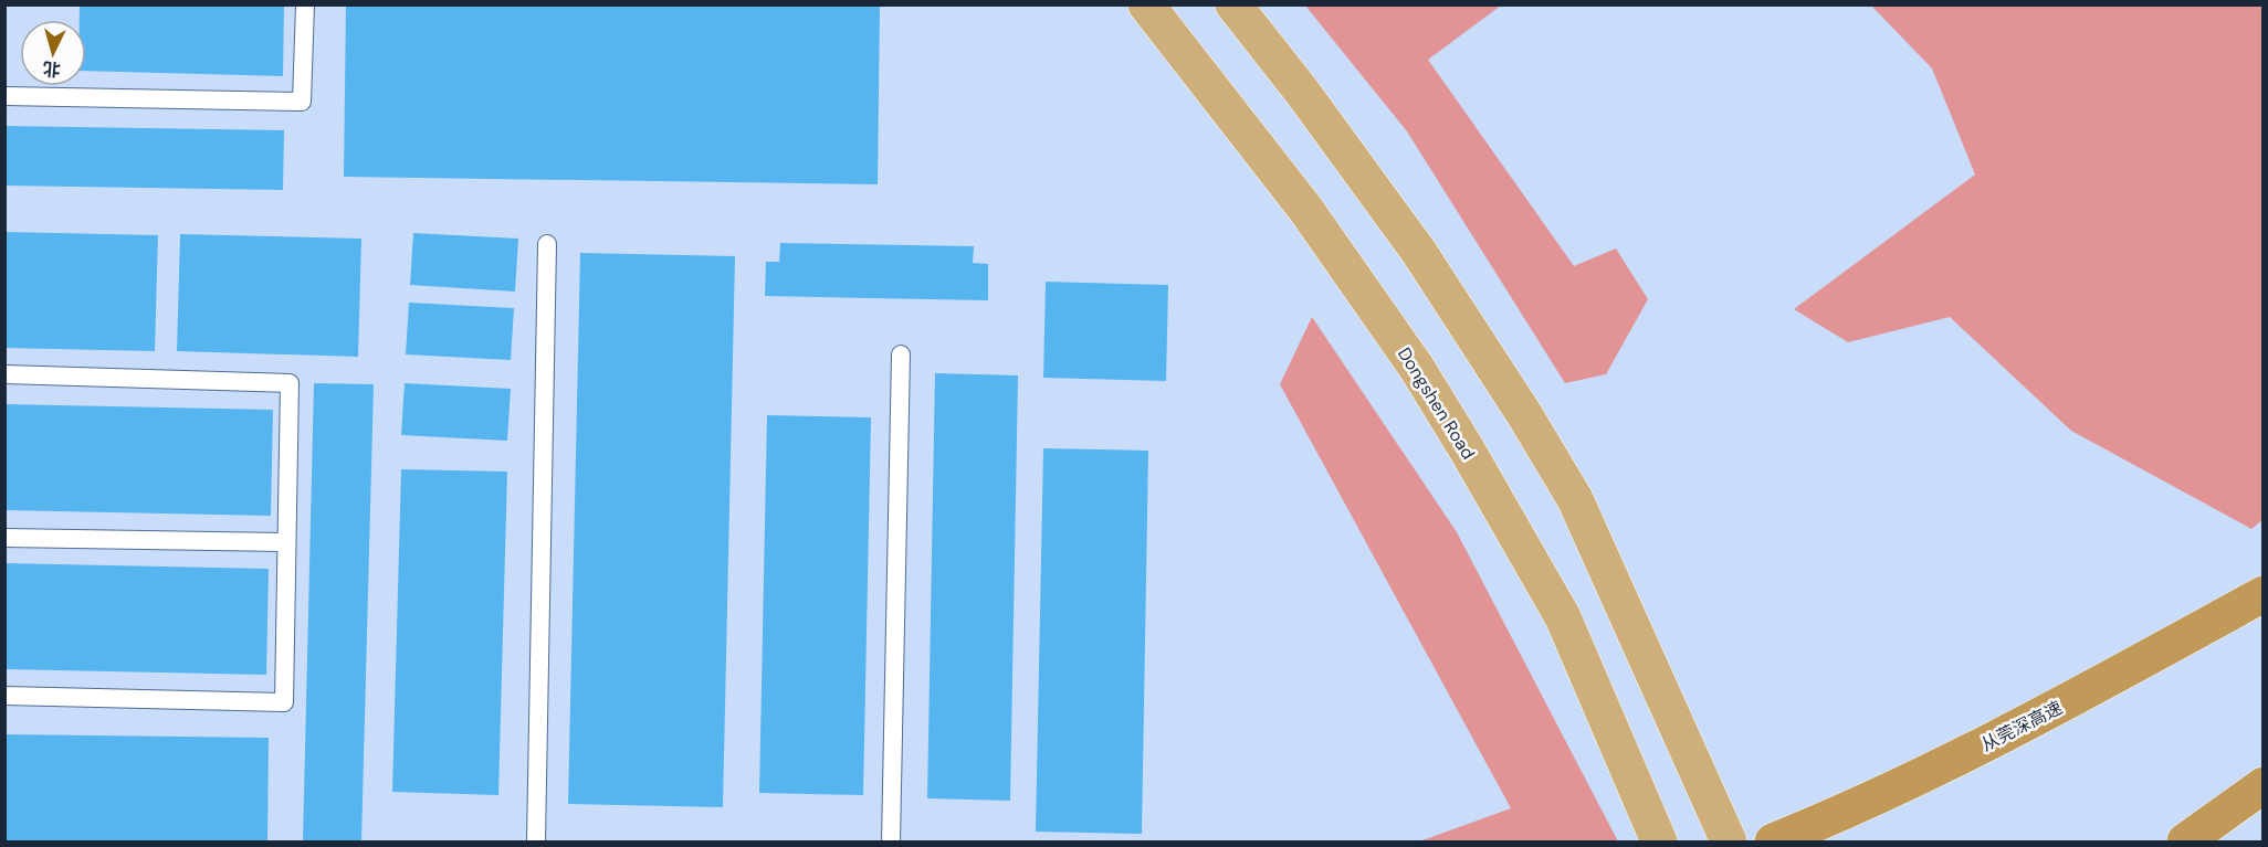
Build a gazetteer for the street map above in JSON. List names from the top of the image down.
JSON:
{
  "streets": {
    "highway": ["Dongshen Road", "从莞深高速"]
  },
  "north": "bottom"
}
